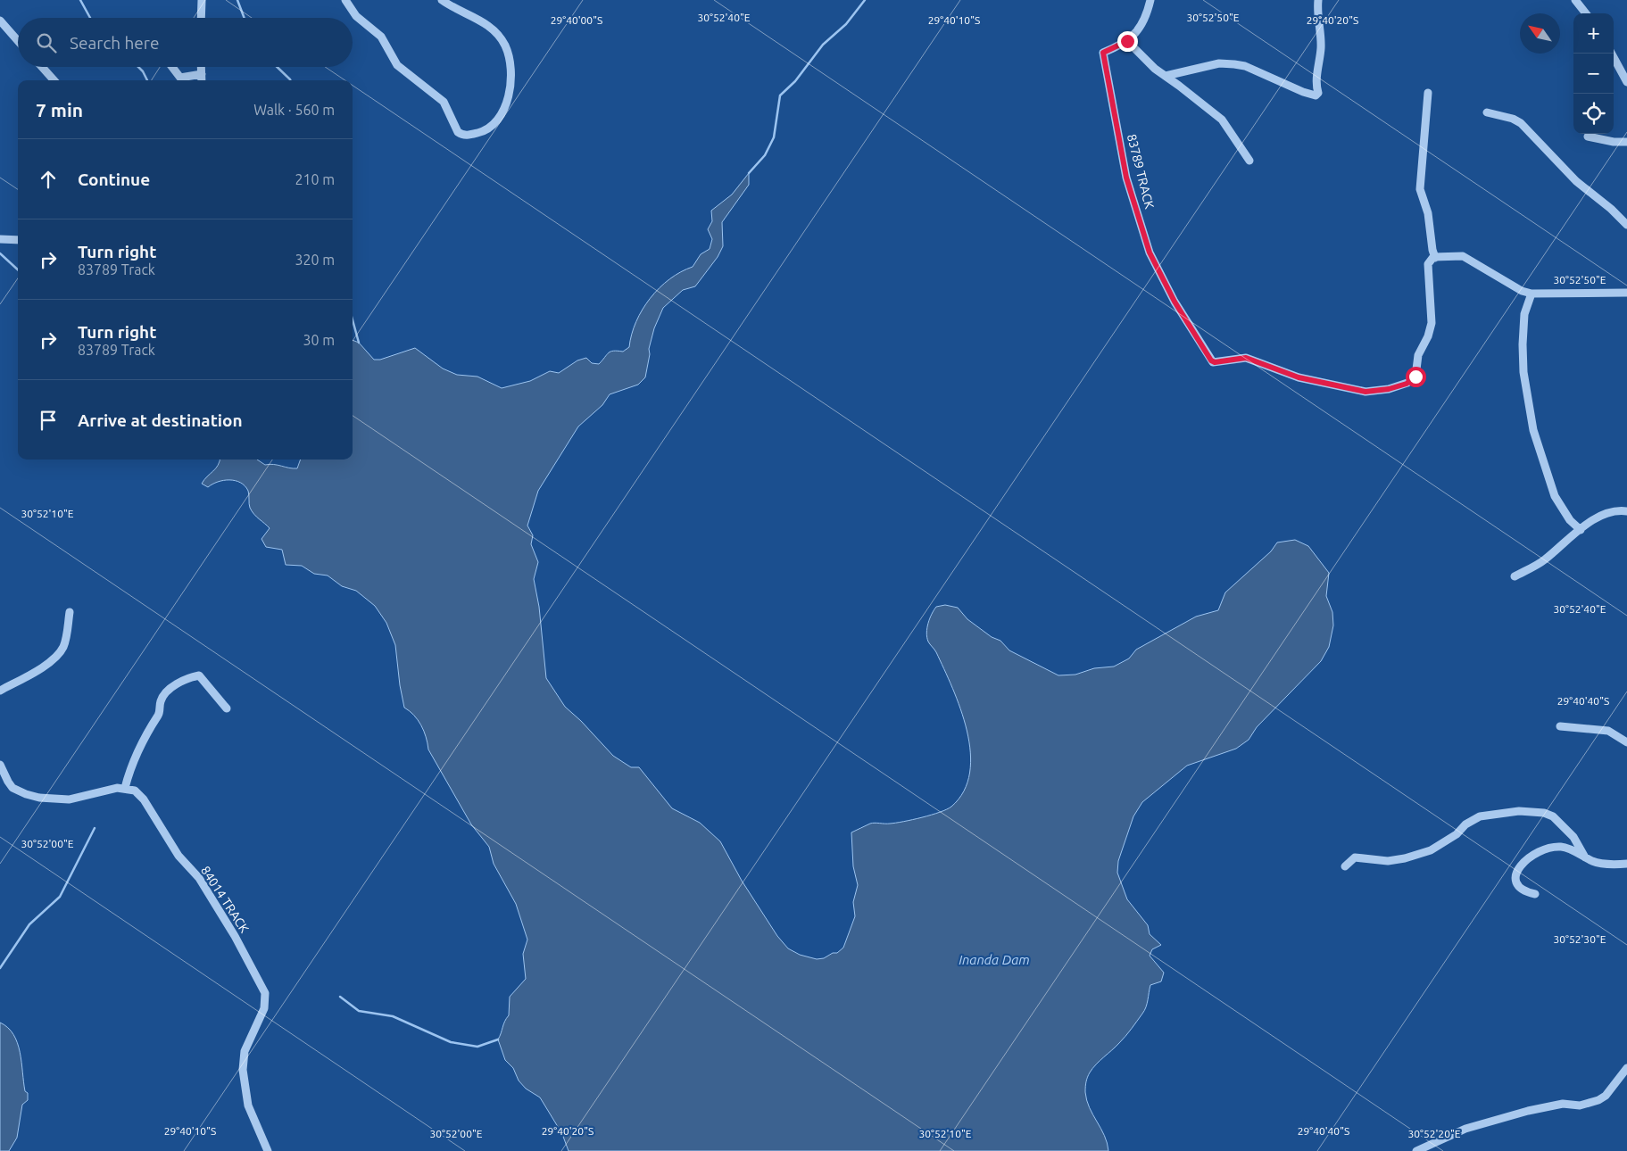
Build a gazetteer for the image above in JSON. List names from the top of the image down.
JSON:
{
  "streets": {
    "street": ["83789 TRACK", "84014 TRACK"]
  },
  "water": ["Inanda Dam"],
  "north": "top left",
  "page": {
    "map_buttons": ["+", "−"],
    "search": "Search here",
    "heading": ["7 min", "Walk · 560 m"],
    "list": [
      ["Continue", "210 m"],
      ["Turn right", "83789 Track", "320 m"],
      ["Turn right", "83789 Track", "30 m"],
      "Arrive at destination"
    ]
  },
  "coordinates": [
    "30°52'40\"E",
    "30°52'50\"E",
    "29°40'00\"S",
    "29°40'10\"S",
    "29°40'20\"S",
    "30°52'10\"E",
    "29°40'40\"S",
    "30°52'00\"E",
    "30°52'30\"E",
    "30°52'20\"E"
  ]
}
